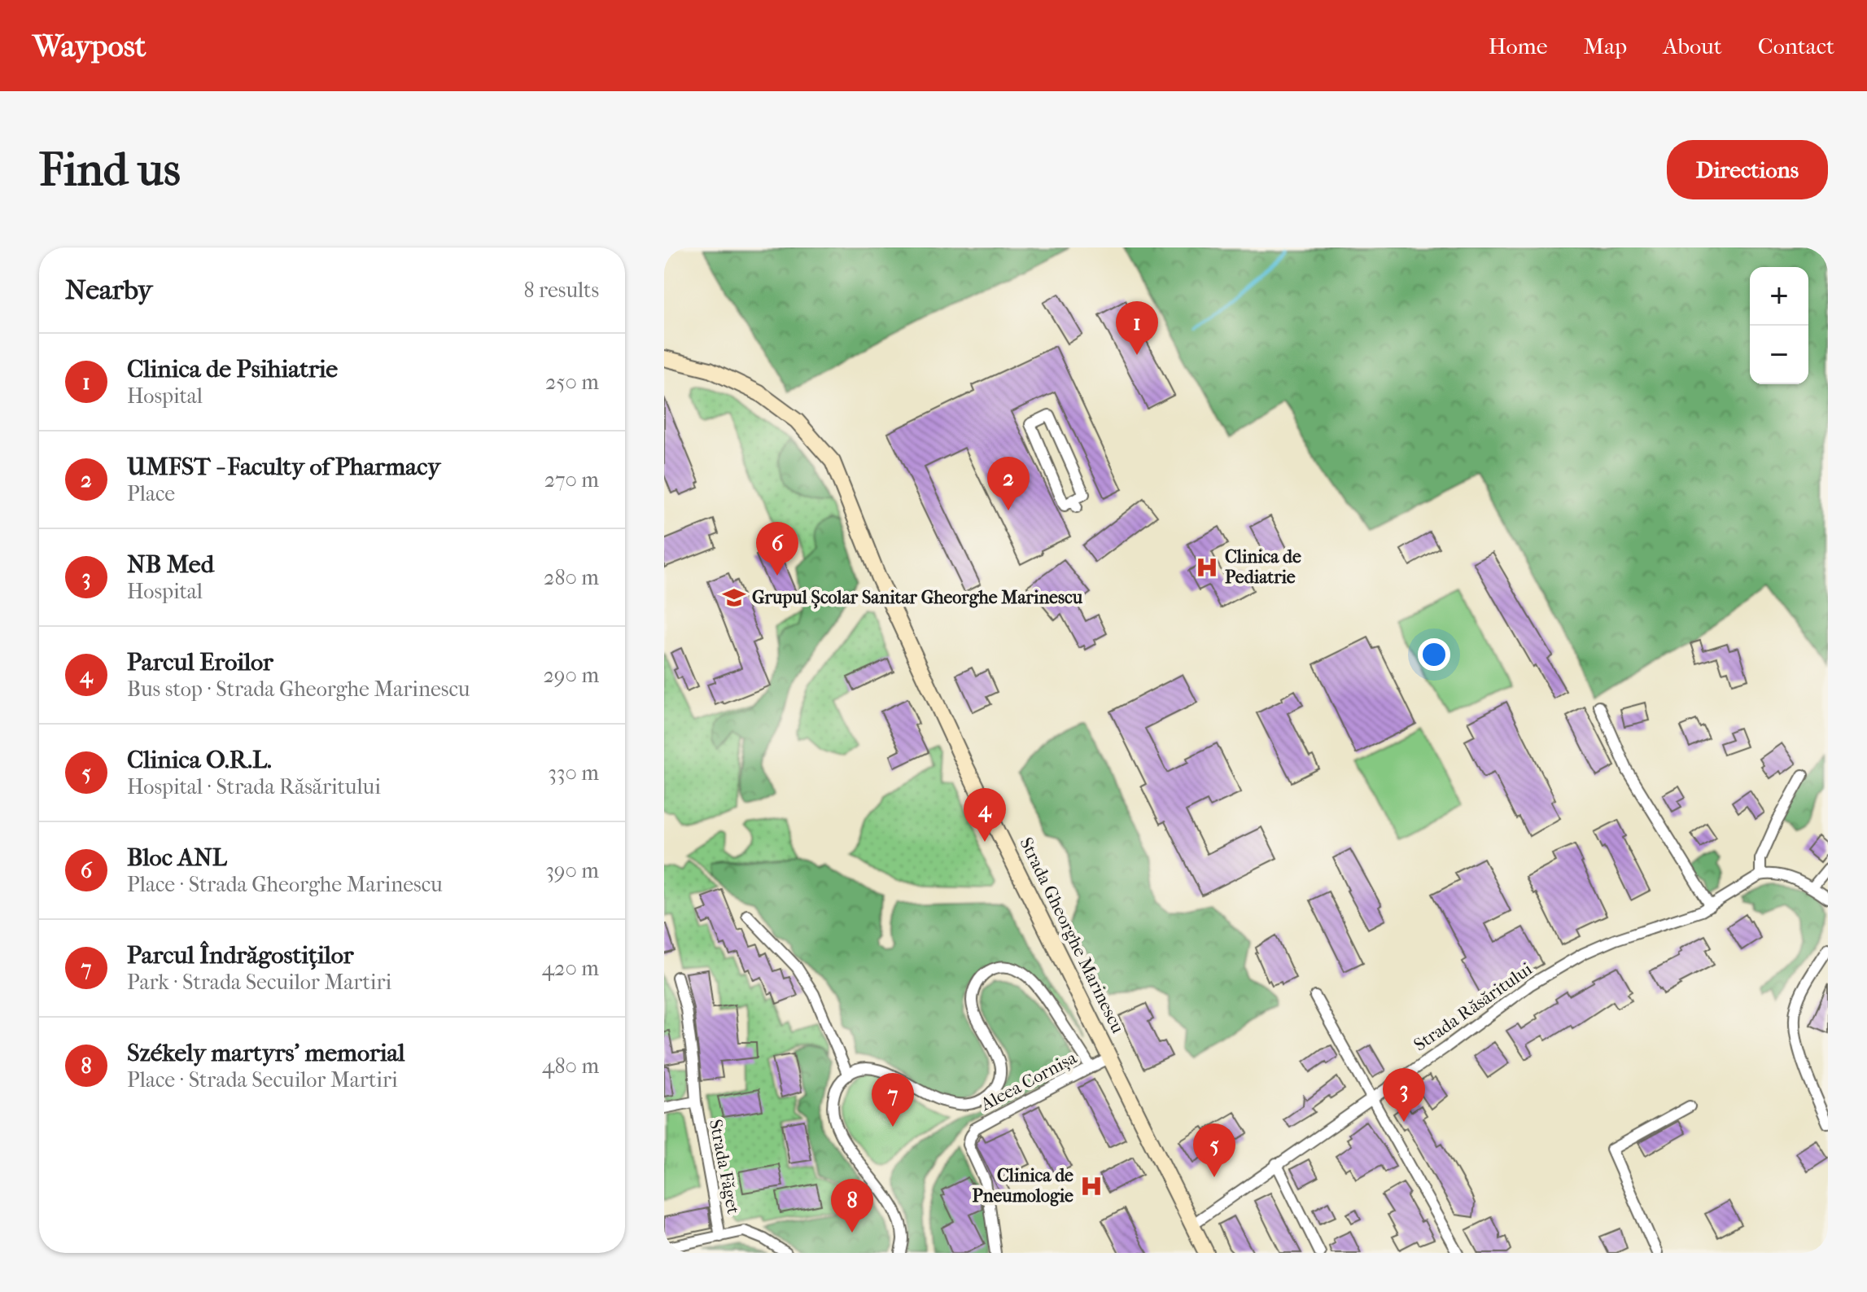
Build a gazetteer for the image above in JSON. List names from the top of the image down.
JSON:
{
  "streets": {
    "main road": ["Strada Gheorghe Marinescu"],
    "street": ["Strada Răsăritului", "Aleea Cornișa", "Strada Făget"]
  },
  "crossings": [
    ["Strada Gheorghe Marinescu", "Strada Răsăritului"],
    ["Strada Gheorghe Marinescu", "Aleea Cornișa"]
  ],
  "places": {
    "hospital": ["Clinica de Pediatrie", "Clinica de Pneumologie"],
    "school or university": ["Grupul Școlar Sanitar Gheorghe Marinescu"]
  },
  "page": {
    "header": "Waypost",
    "nav": [
      "Home",
      "Map",
      "About",
      "Contact"
    ],
    "buttons": "Directions",
    "title": "Find us",
    "heading": ["Nearby", "8 results"],
    "map_buttons": ["+", "−"],
    "pins": [
      "1",
      "2",
      "6",
      "4",
      "3",
      "7",
      "5",
      "8"
    ],
    "list": [
      {
        "mark": "1",
        "name": "Clinica de Psihiatrie",
        "note": "Hospital",
        "value": "250 m"
      },
      {
        "mark": "2",
        "name": "UMFST - Faculty of Pharmacy",
        "note": "Place",
        "value": "270 m"
      },
      {
        "mark": "3",
        "name": "NB Med",
        "note": "Hospital",
        "value": "280 m"
      },
      {
        "mark": "4",
        "name": "Parcul Eroilor",
        "note": "Bus stop · Strada Gheorghe Marinescu",
        "value": "290 m"
      },
      {
        "mark": "5",
        "name": "Clinica O.R.L.",
        "note": "Hospital · Strada Răsăritului",
        "value": "330 m"
      },
      {
        "mark": "6",
        "name": "Bloc ANL",
        "note": "Place · Strada Gheorghe Marinescu",
        "value": "390 m"
      },
      {
        "mark": "7",
        "name": "Parcul Îndrăgostiților",
        "note": "Park · Strada Secuilor Martiri",
        "value": "420 m"
      },
      {
        "mark": "8",
        "name": "Székely martyrs' memorial",
        "note": "Place · Strada Secuilor Martiri",
        "value": "480 m"
      }
    ]
  }
}
